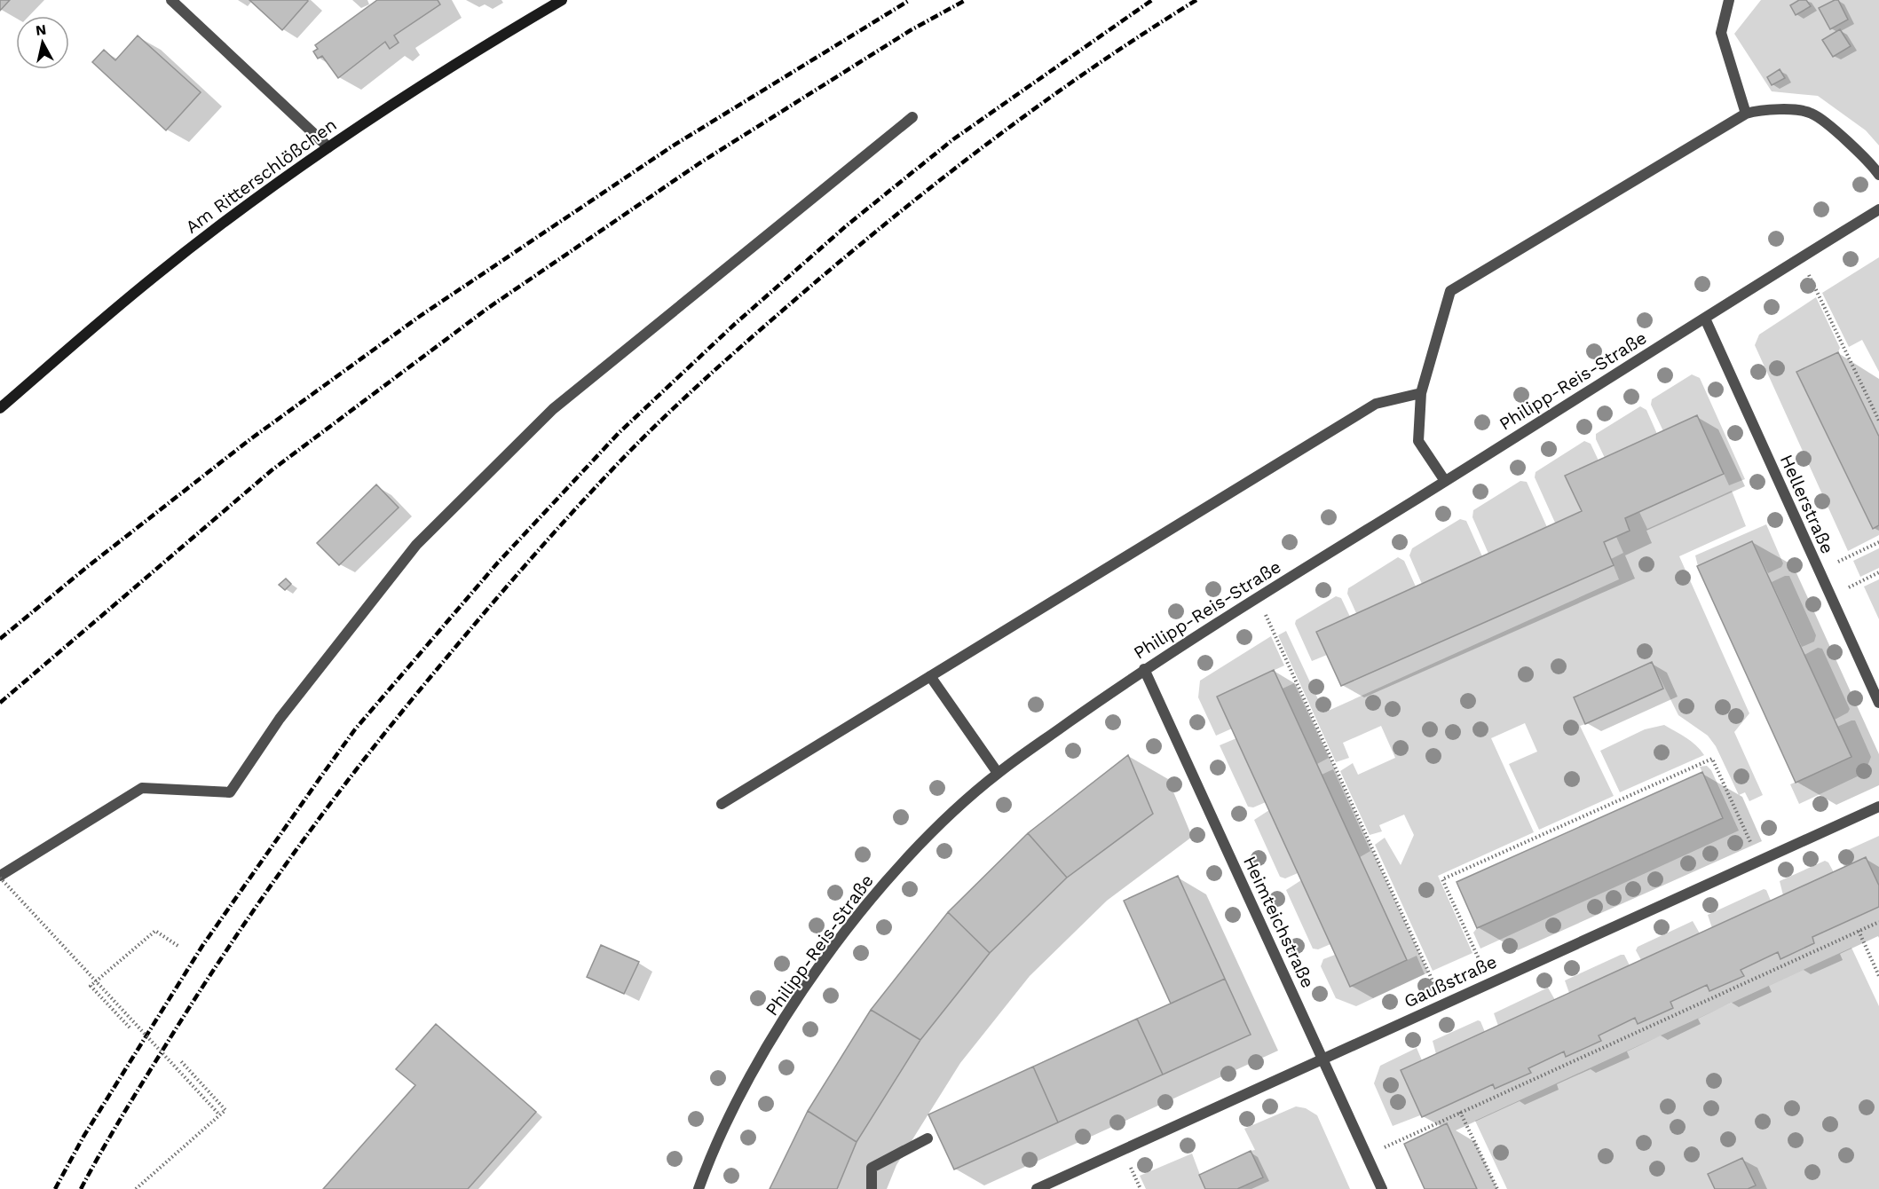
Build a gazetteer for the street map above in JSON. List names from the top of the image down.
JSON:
{
  "streets": {
    "main road": ["Am Ritterschlößchen"],
    "street": [
      "Philipp-Reis-Straße",
      "Hellerstraße",
      "Heimteichstraße",
      "Gaußstraße"
    ]
  },
  "crossings": [
    ["Philipp-Reis-Straße", "Hellerstraße"],
    ["Philipp-Reis-Straße", "Heimteichstraße"],
    ["Heimteichstraße", "Gaußstraße"]
  ],
  "north": "top"
}
